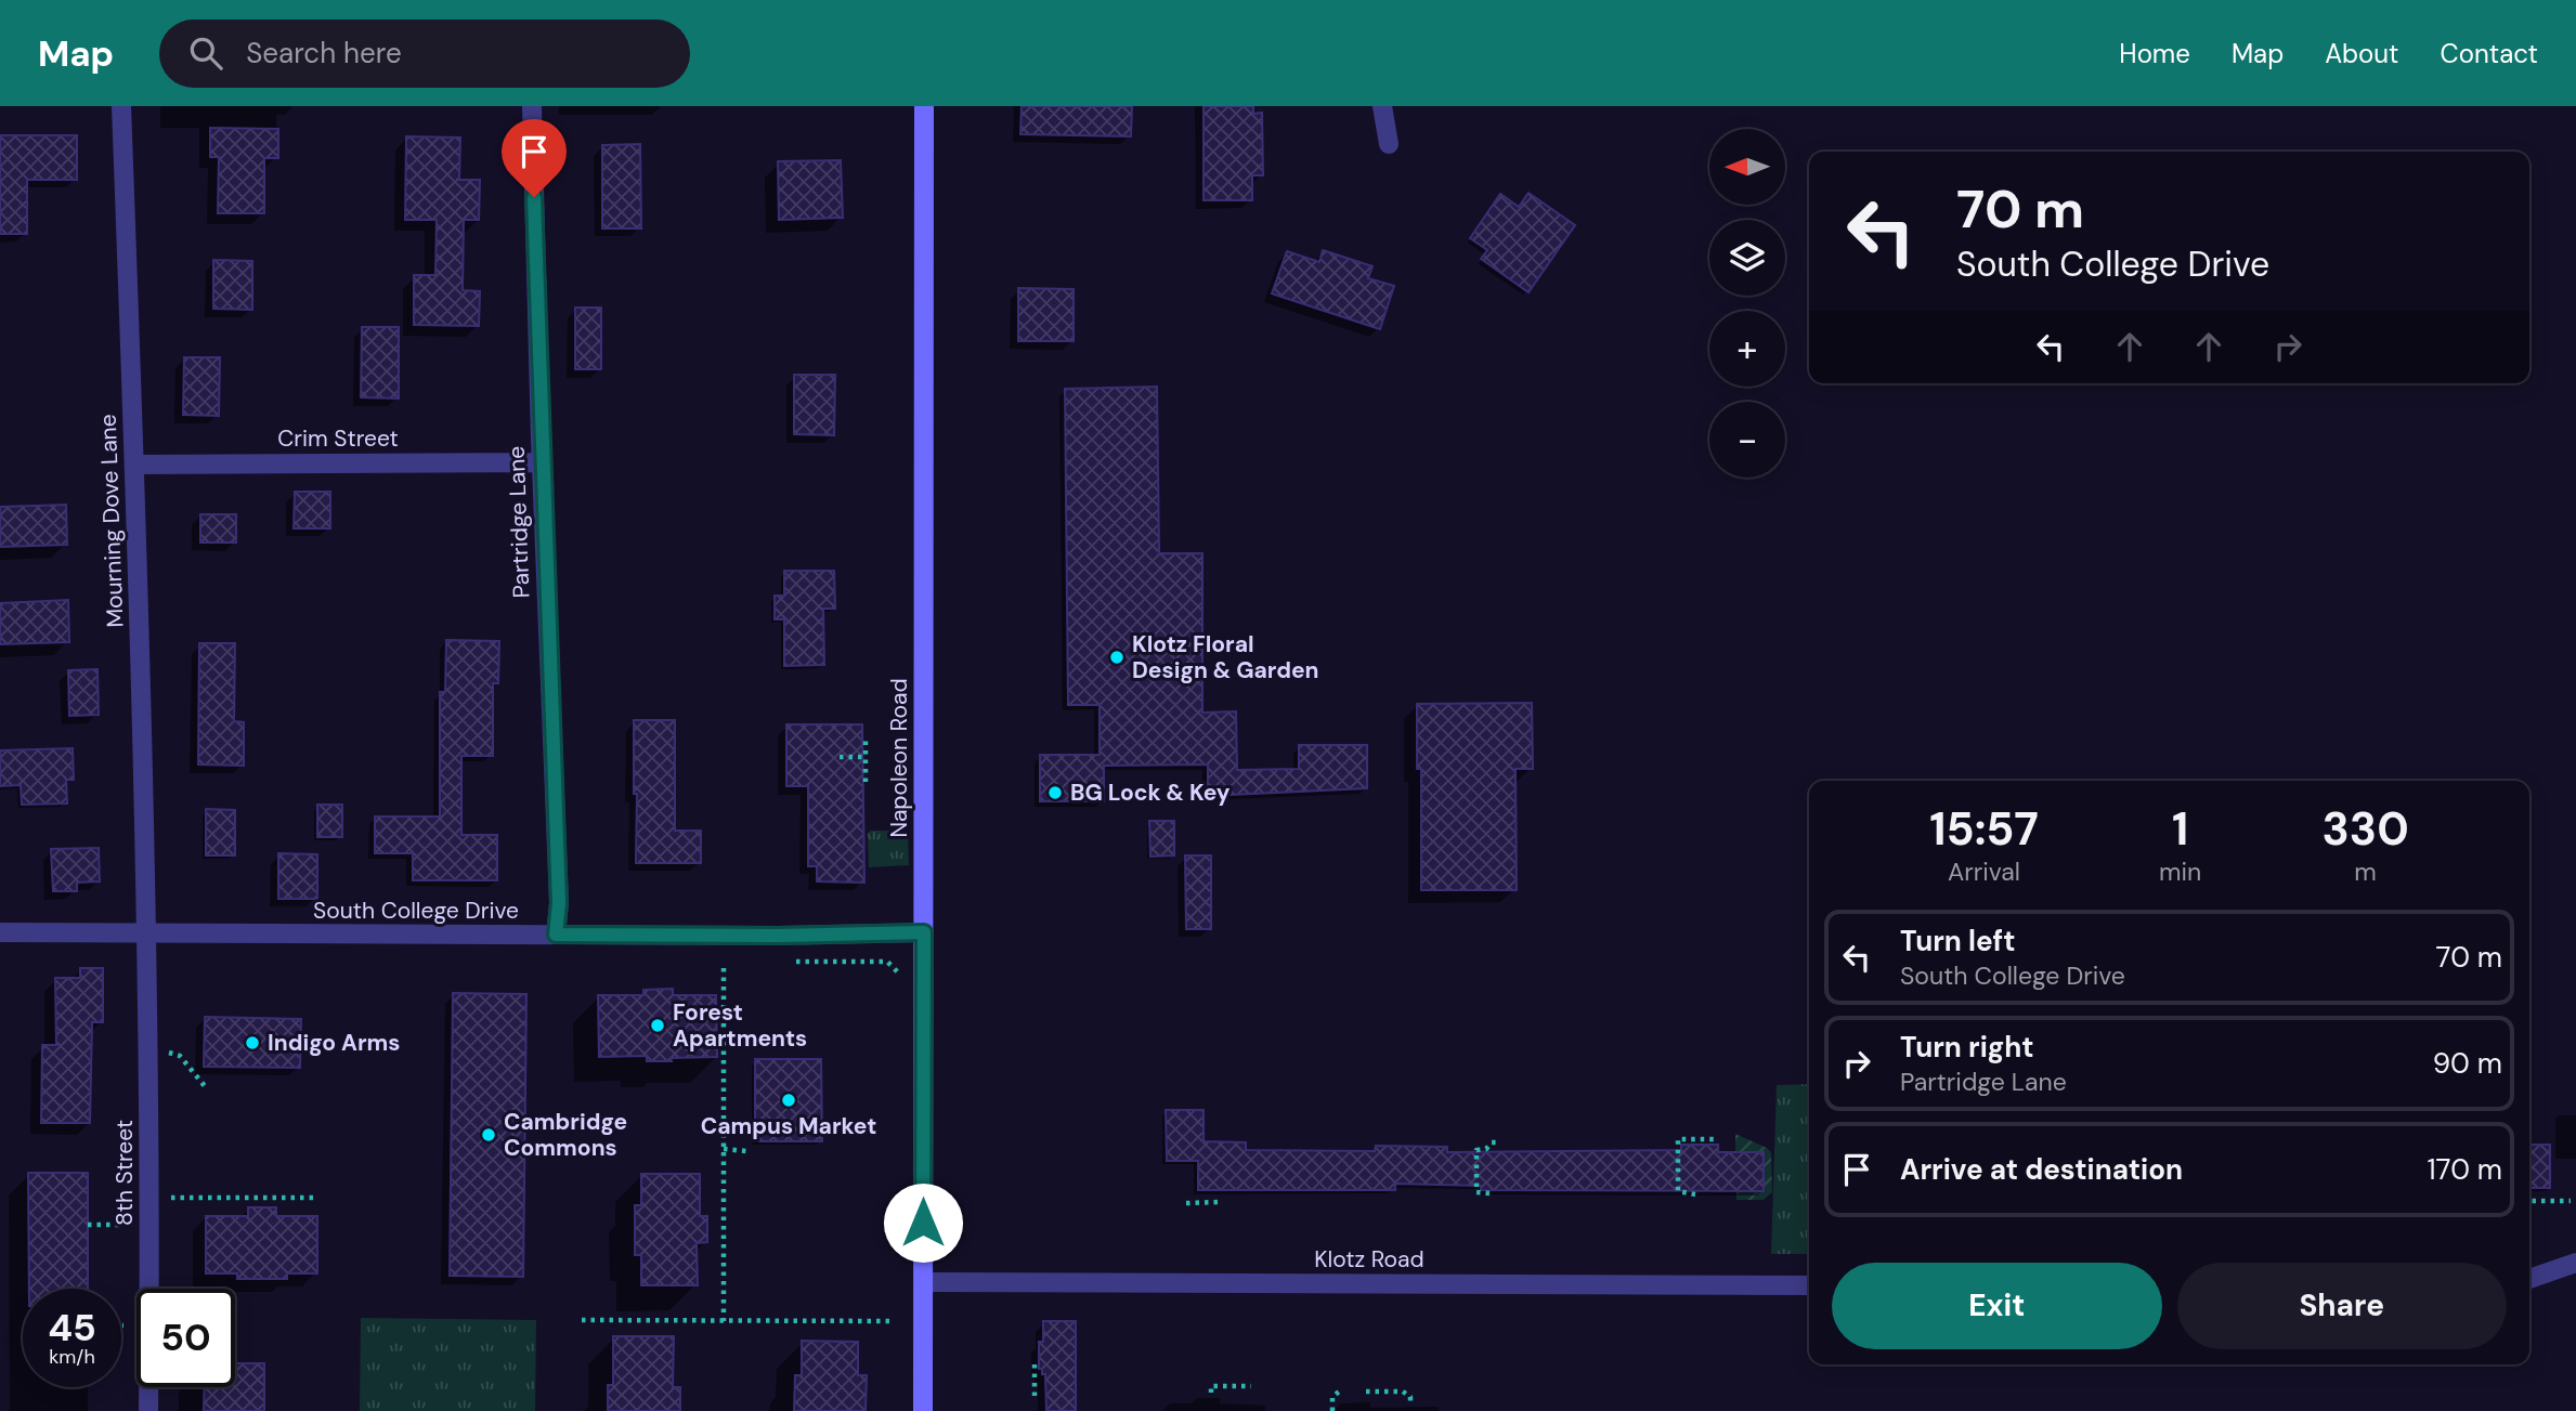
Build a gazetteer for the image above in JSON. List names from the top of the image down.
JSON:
{
  "streets": {
    "main road": ["Napoleon Road"],
    "street": [
      "Crim Street",
      "Mourning Dove Lane",
      "Partridge Lane",
      "South College Drive",
      "8th Street",
      "Klotz Road"
    ]
  },
  "crossings": [
    ["Crim Street", "Mourning Dove Lane"],
    ["Crim Street", "Partridge Lane"],
    ["Mourning Dove Lane", "South College Drive"],
    ["Mourning Dove Lane", "8th Street"],
    ["Partridge Lane", "South College Drive"],
    ["Napoleon Road", "South College Drive"],
    ["Napoleon Road", "Klotz Road"],
    ["South College Drive", "8th Street"]
  ],
  "places": [
    "Klotz Floral Design & Garden",
    "BG Lock & Key",
    "Forest Apartments",
    "Indigo Arms",
    "Campus Market",
    "Cambridge Commons"
  ],
  "north": "left",
  "page": {
    "header": "Map",
    "search": "Search here",
    "nav": [
      "Home",
      "Map",
      "About",
      "Contact"
    ],
    "map_buttons": ["+", "−"],
    "turn": ["70 m", "South College Drive"],
    "eta": [
      "15:57",
      "Arrival",
      "1",
      "min",
      "330",
      "m"
    ],
    "list": [
      {
        "name": "Turn left",
        "note": "South College Drive",
        "value": "70 m"
      },
      {
        "name": "Turn right",
        "note": "Partridge Lane",
        "value": "90 m"
      },
      {
        "name": "Arrive at destination",
        "value": "170 m"
      }
    ],
    "buttons": ["Exit", "Share"],
    "speed": "45 km/h",
    "limit": "50"
  }
}
